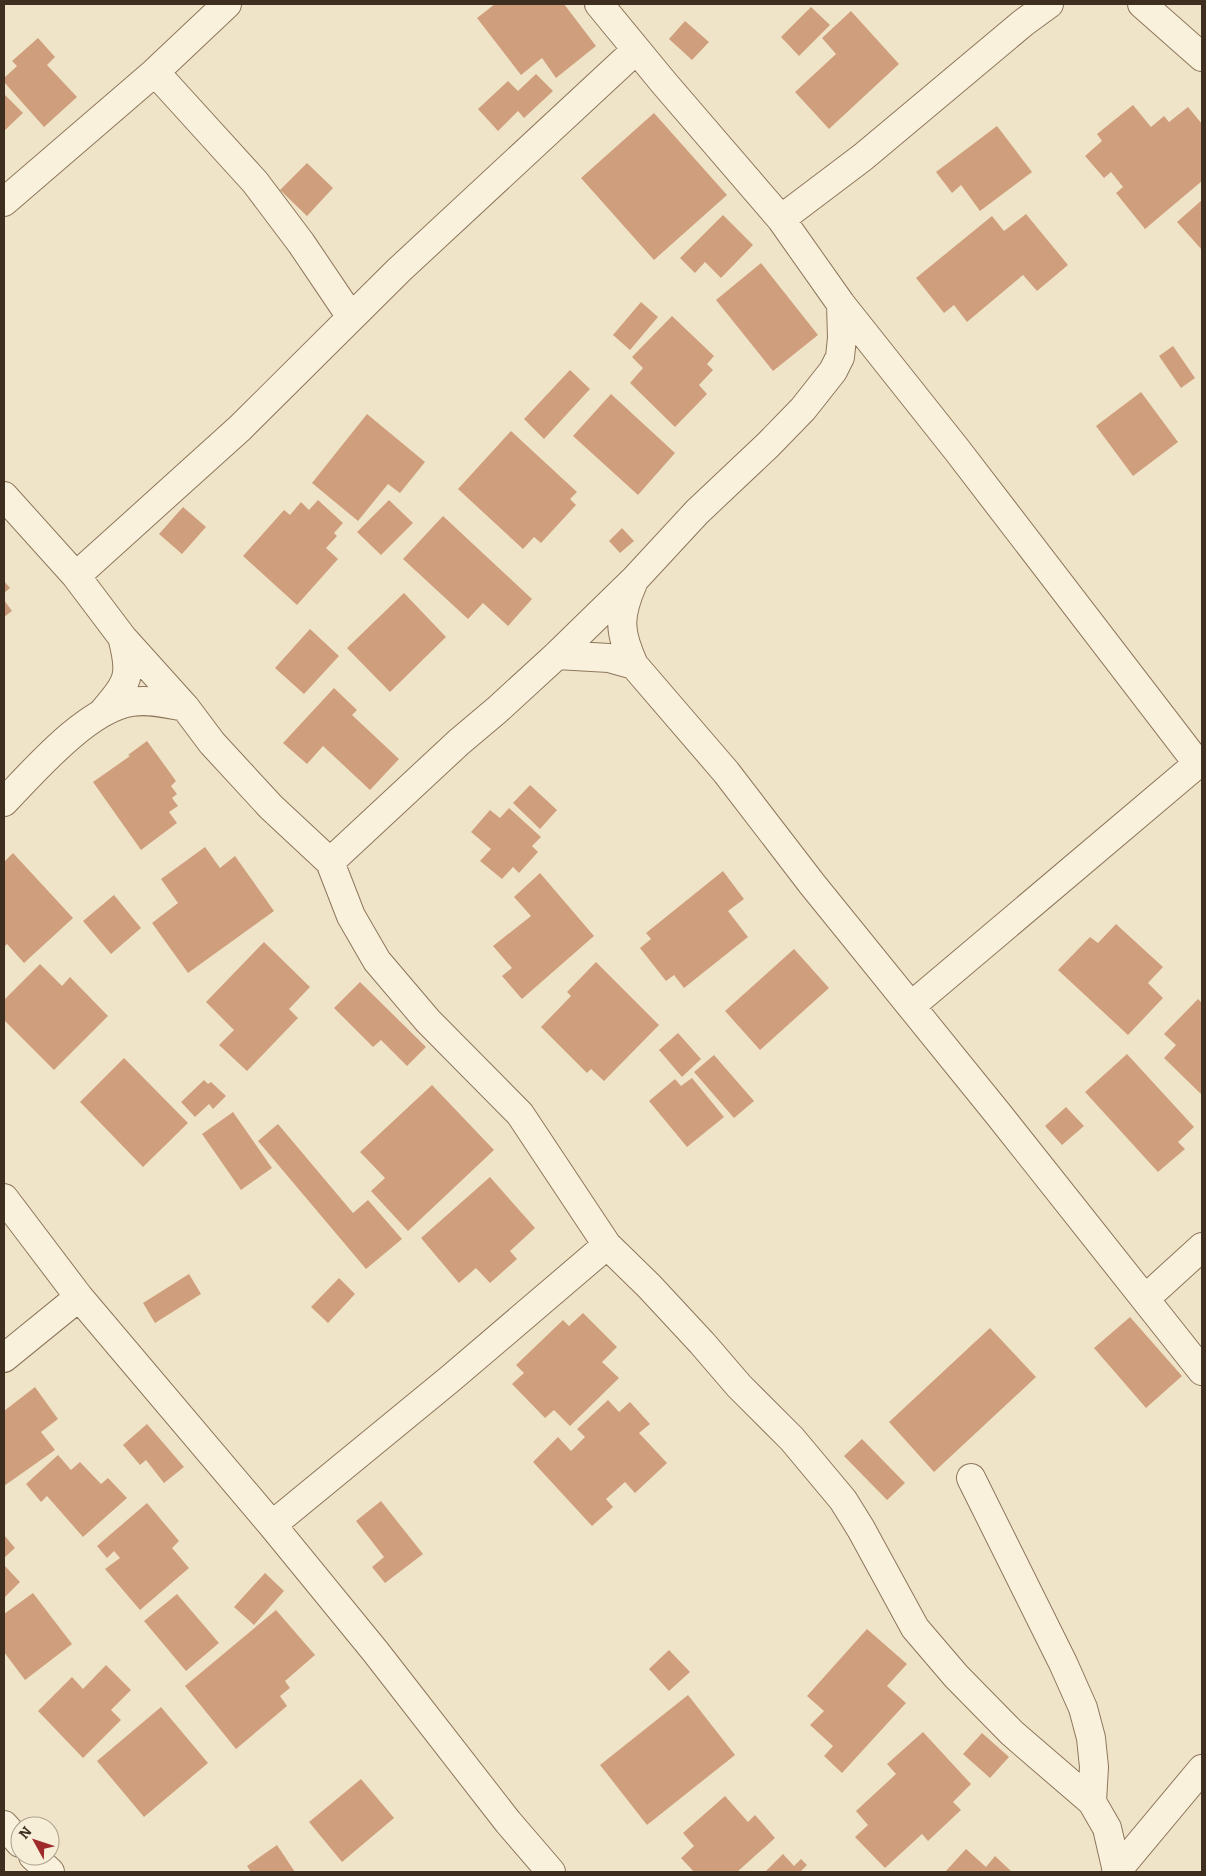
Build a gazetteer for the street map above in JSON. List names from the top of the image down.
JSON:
{
  "north": "top left"
}
